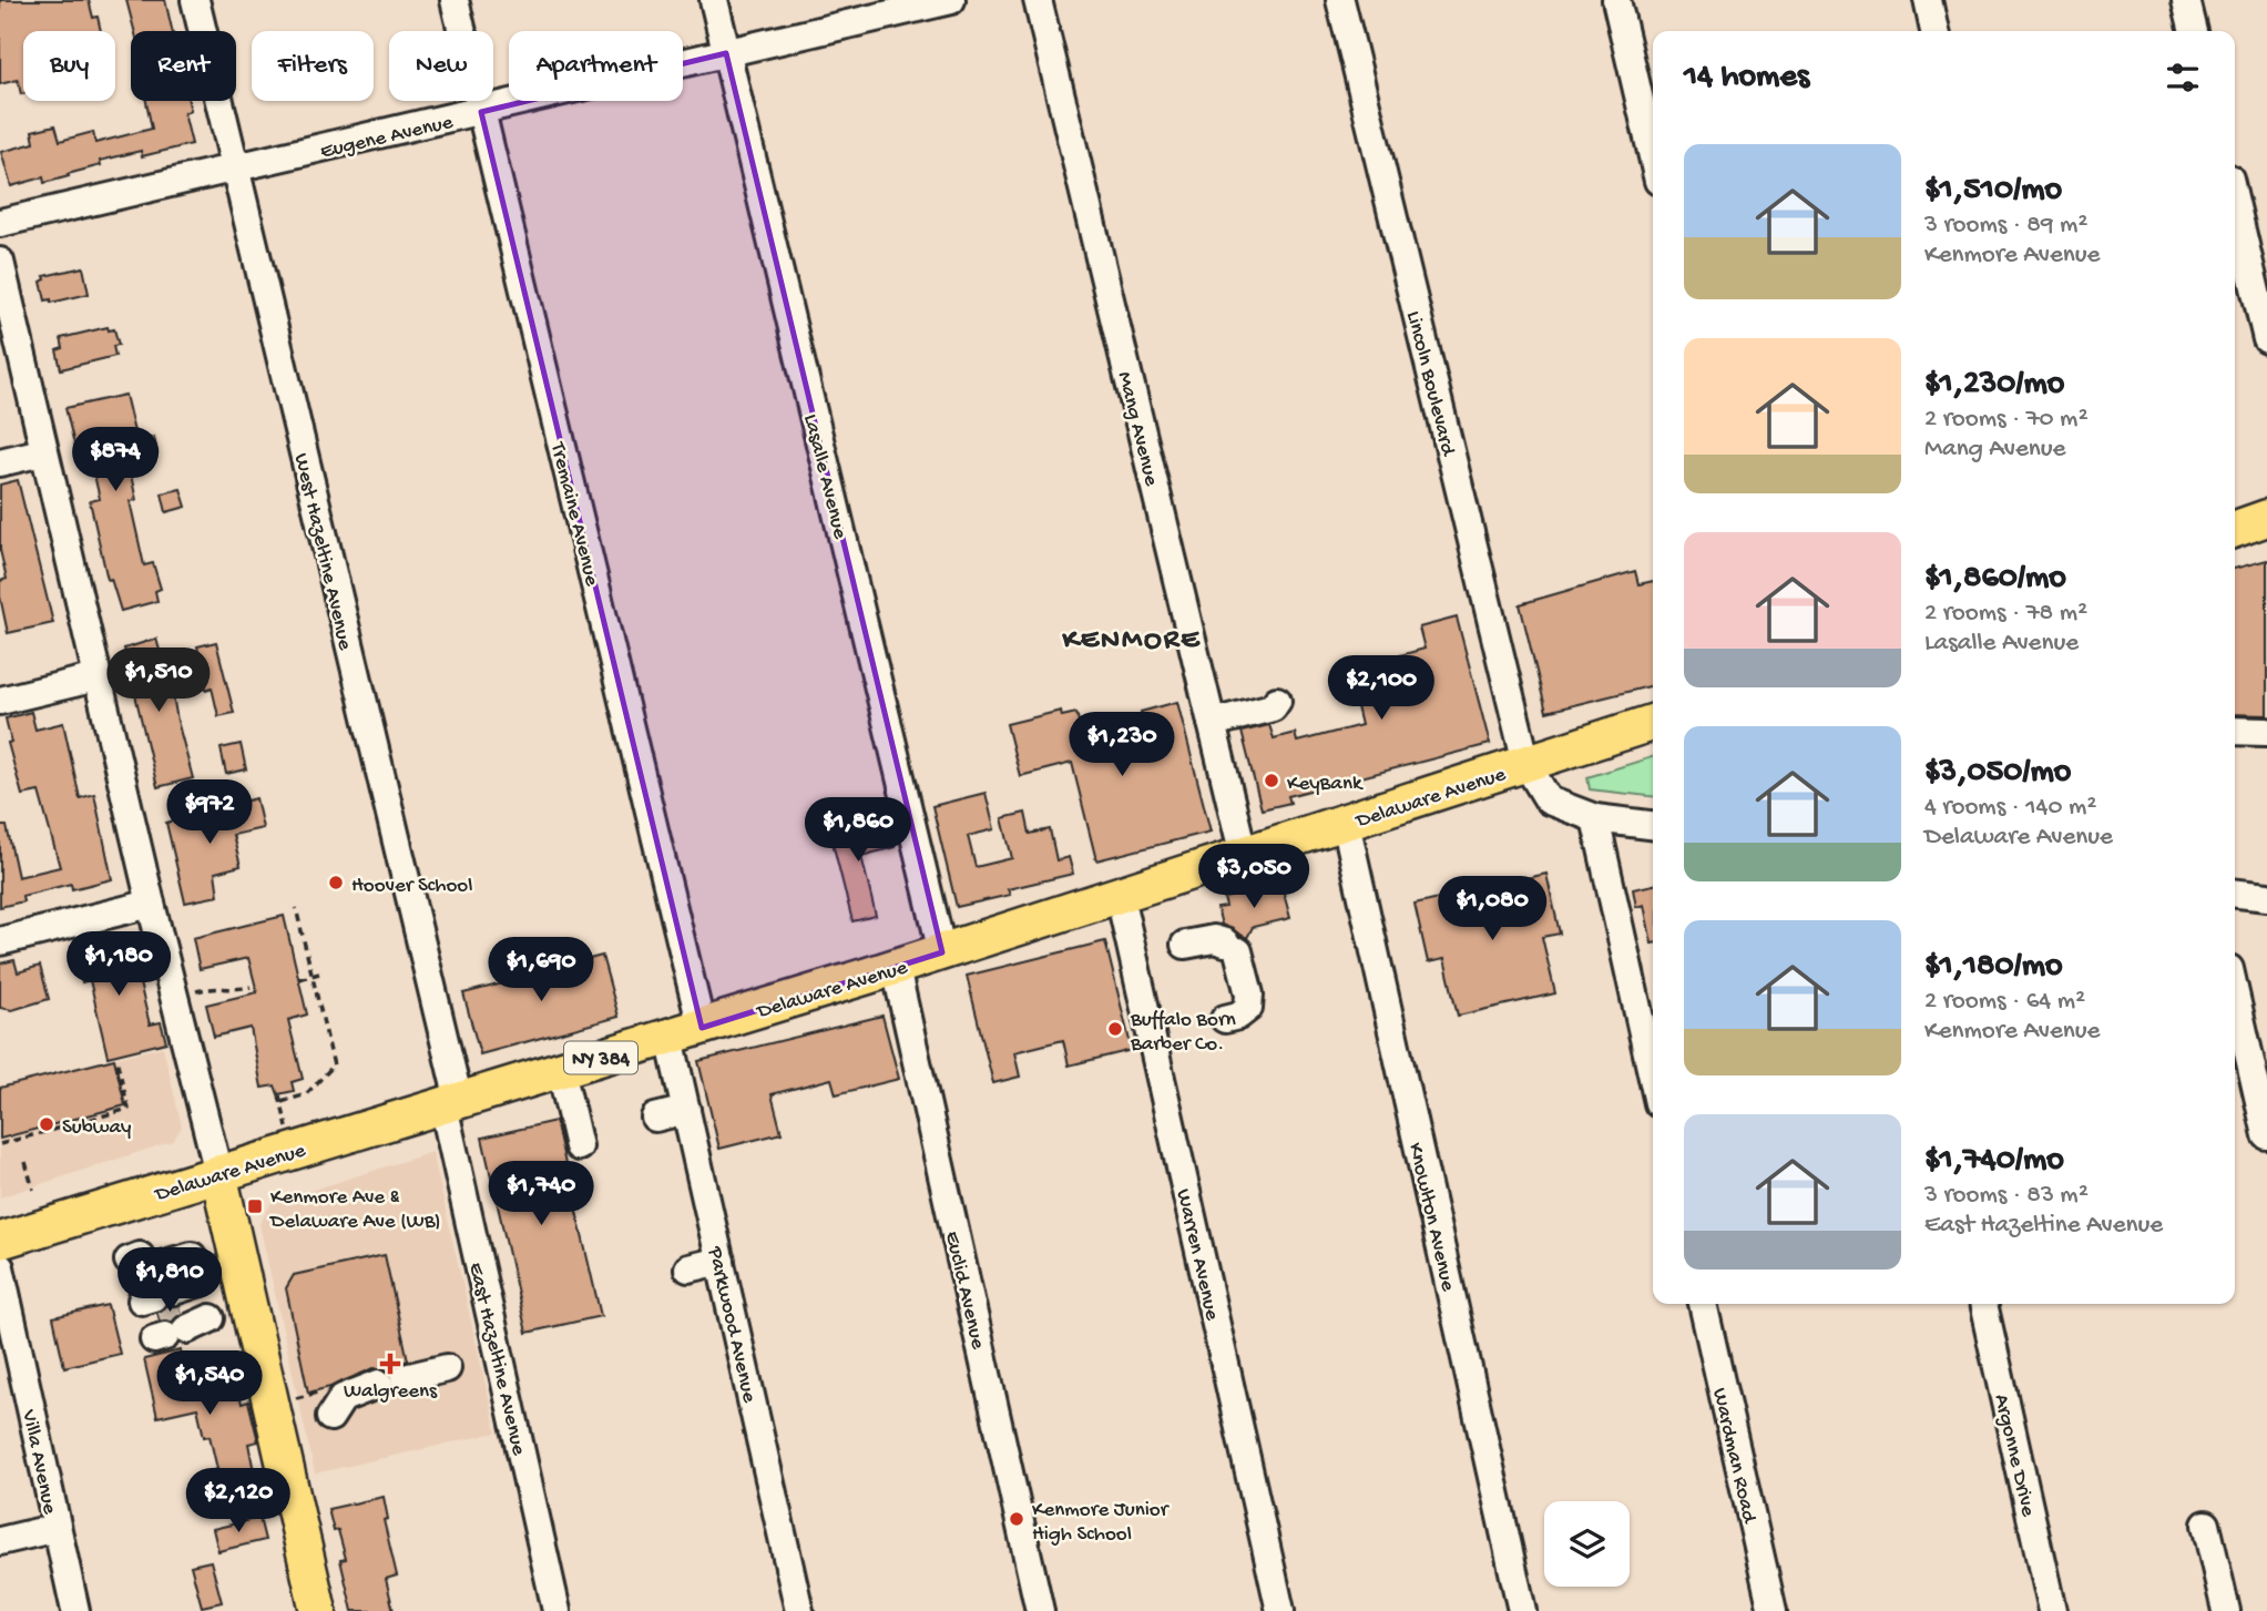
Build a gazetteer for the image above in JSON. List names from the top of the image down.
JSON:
{
  "streets": {
    "main road": ["Delaware Avenue", "NY 384"],
    "street": [
      "Eugene Avenue",
      "Lincoln Boulevard",
      "Mang Avenue",
      "Lasalle Avenue",
      "Tremaine Avenue",
      "West Hazeltine Avenue",
      "Knowlton Avenue",
      "Warren Avenue",
      "Euclid Avenue",
      "Parkwood Avenue",
      "East Hazeltine Avenue",
      "Wardman Road",
      "Argonne Drive",
      "Villa Avenue"
    ]
  },
  "crossings": [
    ["Eugene Avenue", "Lasalle Avenue"],
    ["Eugene Avenue", "Tremaine Avenue"],
    ["Eugene Avenue", "West Hazeltine Avenue"],
    ["Lincoln Boulevard", "Delaware Avenue"],
    ["Mang Avenue", "Delaware Avenue"],
    ["Lasalle Avenue", "Delaware Avenue"],
    ["Tremaine Avenue", "Delaware Avenue"],
    ["Tremaine Avenue", "Parkwood Avenue"],
    ["West Hazeltine Avenue", "Delaware Avenue"],
    ["West Hazeltine Avenue", "East Hazeltine Avenue"],
    ["Delaware Avenue", "Knowlton Avenue"],
    ["Delaware Avenue", "Warren Avenue"],
    ["Delaware Avenue", "Euclid Avenue"],
    ["Delaware Avenue", "Parkwood Avenue"],
    ["Delaware Avenue", "East Hazeltine Avenue"]
  ],
  "districts": ["KENMORE"],
  "places": {
    "other": [
      "KeyBank",
      "Hoover School",
      "Buffalo Born Barber Co.",
      "Subway",
      "Kenmore Junior High School"
    ],
    "transit": ["Kenmore Ave & Delaware Ave (WB)"],
    "health": ["Walgreens"]
  },
  "page": {
    "chip": [
      "Buy",
      "Rent",
      "Filters",
      "New",
      "Apartment"
    ],
    "heading": "14 homes",
    "list": [
      {
        "name": "$1,510/mo",
        "note": "3 rooms · 89 m² · Kenmore Avenue"
      },
      {
        "name": "$1,230/mo",
        "note": "2 rooms · 70 m² · Mang Avenue"
      },
      {
        "name": "$1,860/mo",
        "note": "2 rooms · 78 m² · Lasalle Avenue"
      },
      {
        "name": "$3,050/mo",
        "note": "4 rooms · 140 m² · Delaware Avenue"
      },
      {
        "name": "$1,180/mo",
        "note": "2 rooms · 64 m² · Kenmore Avenue"
      },
      {
        "name": "$1,740/mo",
        "note": "3 rooms · 83 m² · East Hazeltine Avenue"
      }
    ],
    "price": [
      "$874",
      "$1,510",
      "$2,100",
      "$1,230",
      "$972",
      "$1,860",
      "$3,050",
      "$1,080",
      "$1,180",
      "$1,690",
      "$1,740",
      "$1,810",
      "$1,540",
      "$2,120"
    ]
  }
}
